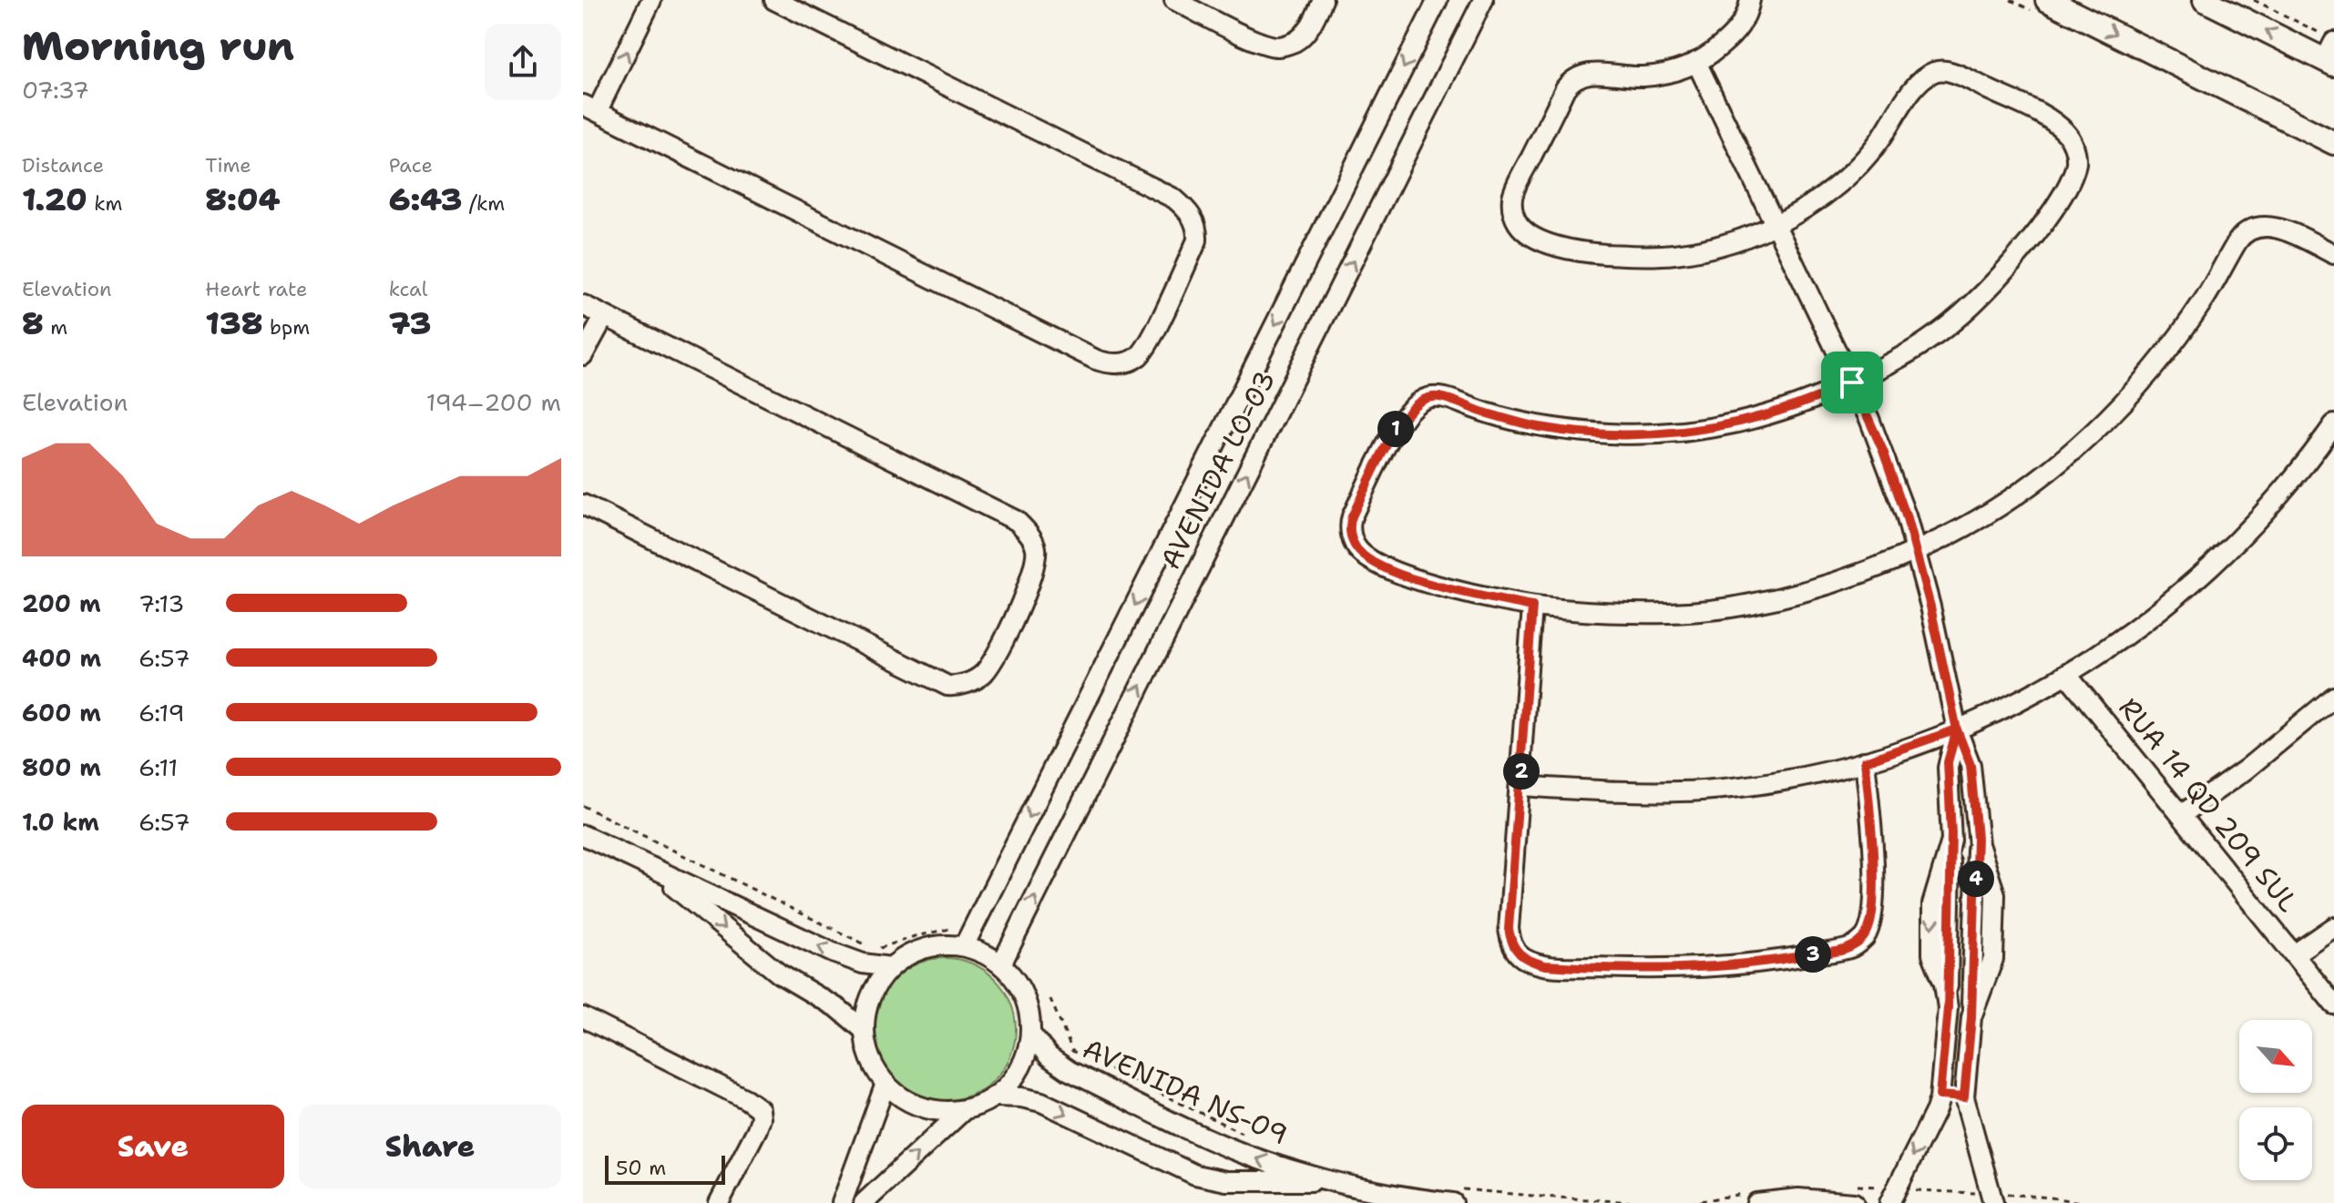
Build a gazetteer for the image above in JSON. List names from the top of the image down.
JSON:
{
  "streets": {
    "street": ["AVENIDA LO-03", "RUA 14 QD 209 SUL", "AVENIDA NS-09"]
  },
  "crossings": [
    ["AVENIDA LO-03", "AVENIDA NS-09"]
  ],
  "scale_bar": "50 m",
  "north": "bottom right",
  "page": {
    "heading": ["Morning run", "07:37"],
    "stats": [
      ["Distance", "1.20 km"],
      ["Time", "8:04"],
      ["Pace", "6:43 /km"],
      ["Elevation", "8 m"],
      ["Heart rate", "138 bpm"],
      ["kcal", "73"]
    ],
    "chart": ["Elevation", "194–200 m"],
    "pins": [
      "1",
      "2",
      "4",
      "3"
    ],
    "list": [
      {
        "name": "200 m",
        "note": "7:13"
      },
      {
        "name": "400 m",
        "note": "6:57"
      },
      {
        "name": "600 m",
        "note": "6:19"
      },
      {
        "name": "800 m",
        "note": "6:11"
      },
      {
        "name": "1.0 km",
        "note": "6:57"
      }
    ],
    "buttons": ["Save", "Share"],
    "scale": "50 m"
  }
}
